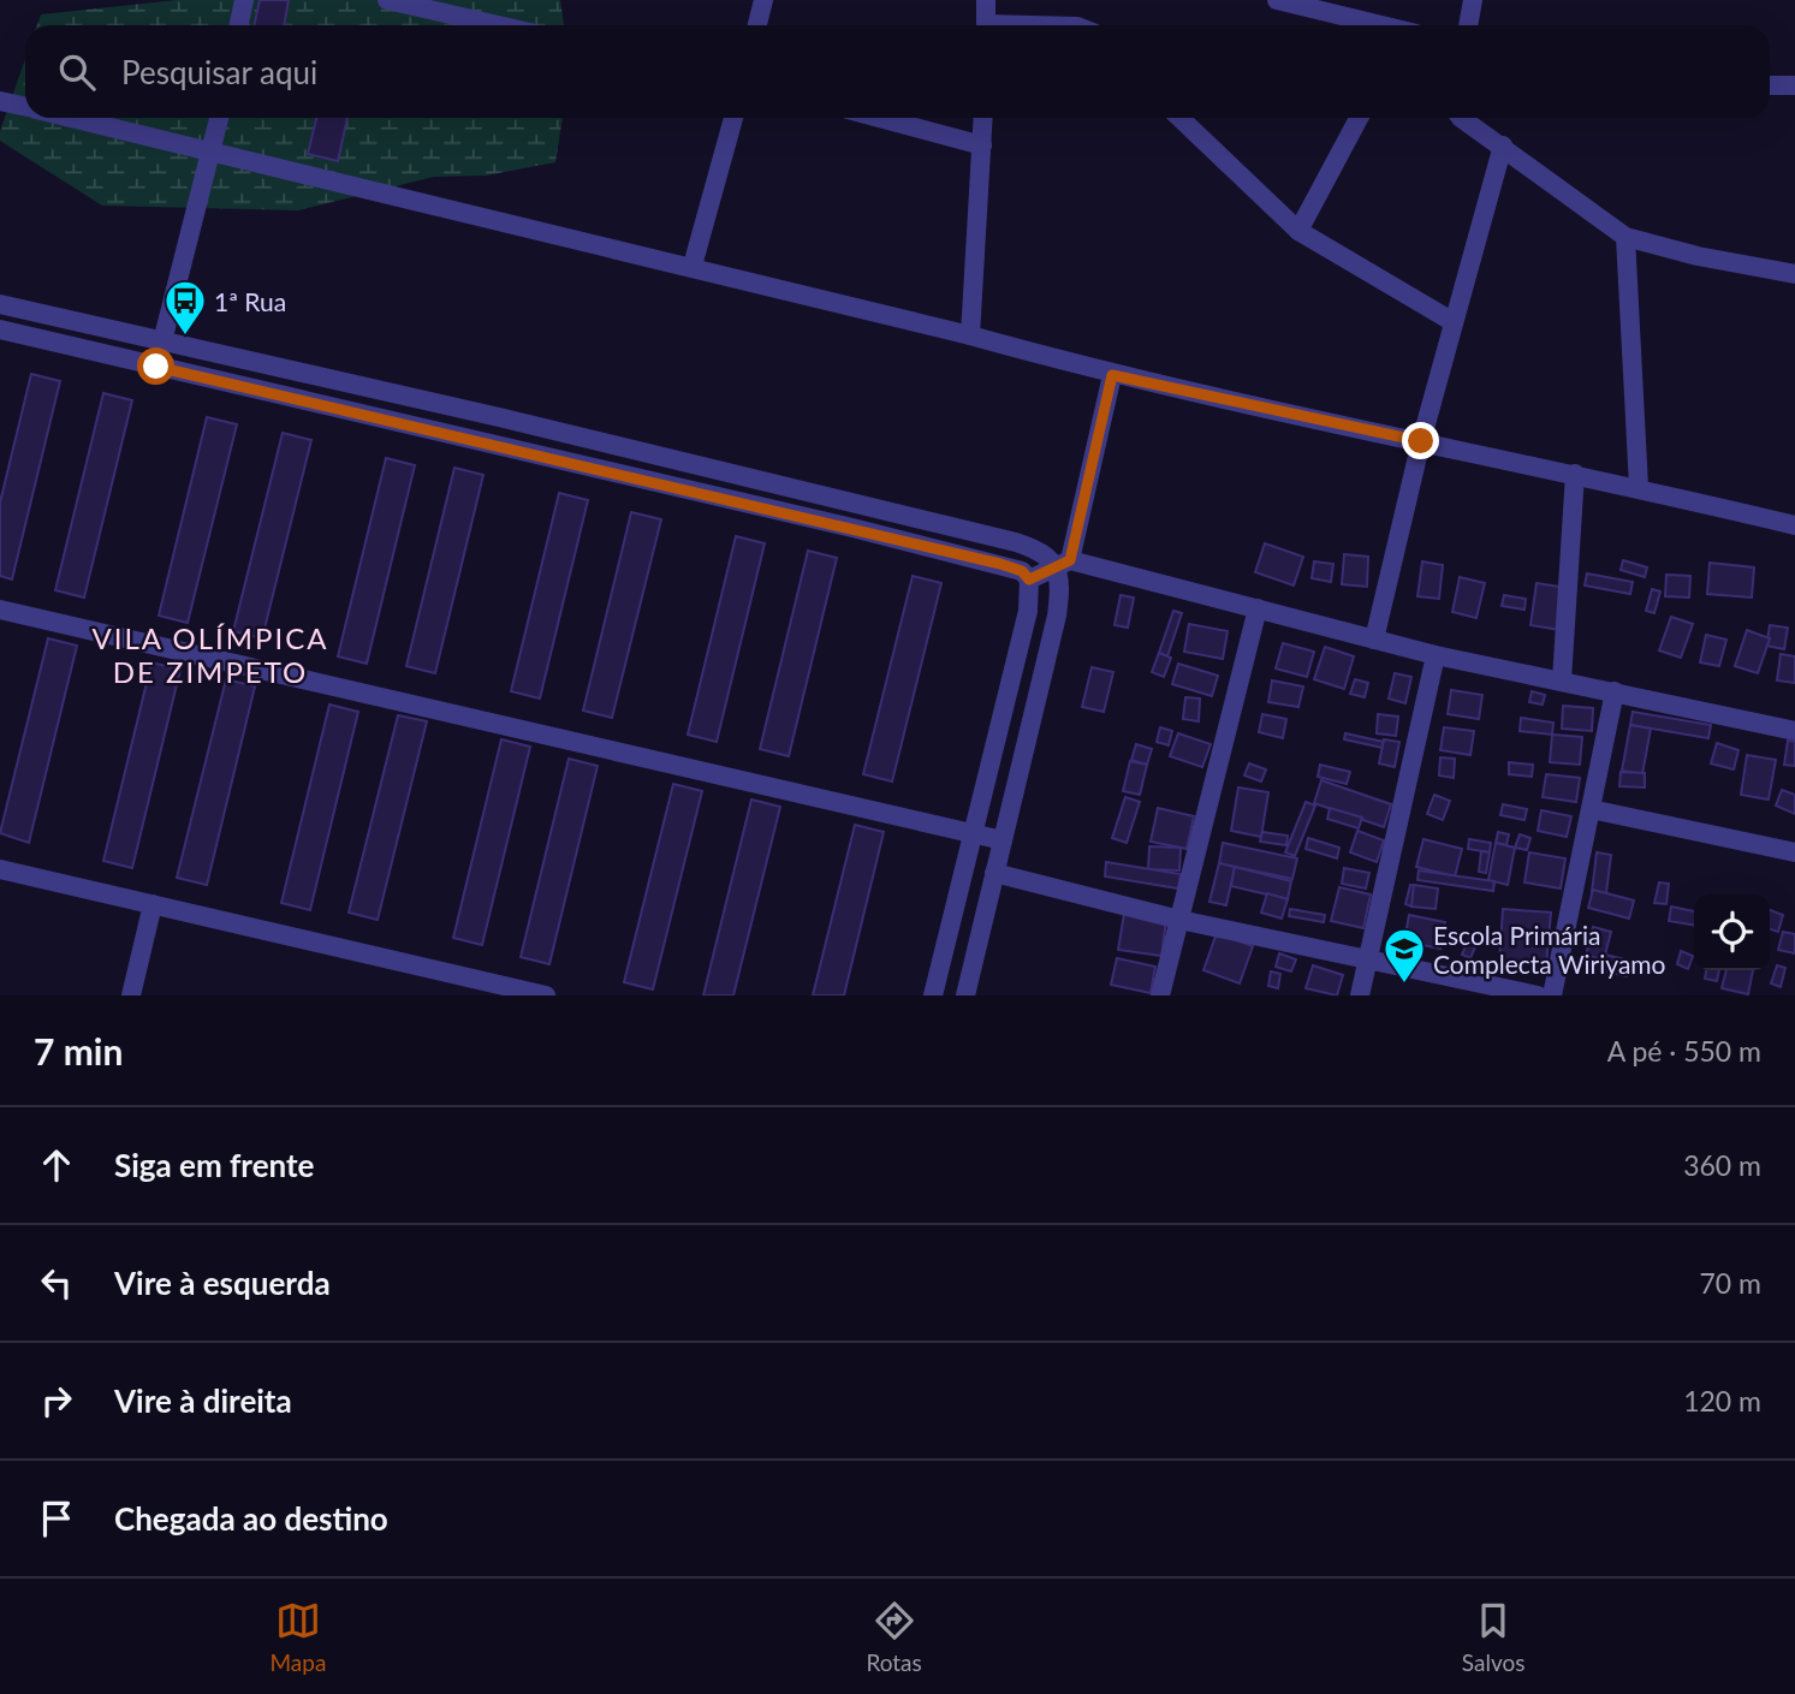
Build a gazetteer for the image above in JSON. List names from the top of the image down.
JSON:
{
  "districts": ["VILA OLÍMPICA DE ZIMPETO"],
  "places": {
    "bus stop": ["1ª Rua"],
    "school or university": ["Escola Primária Complecta Wiriyamo"]
  },
  "page": {
    "search": "Pesquisar aqui",
    "heading": ["7 min", "A pé · 550 m"],
    "list": [
      ["Siga em frente", "360 m"],
      ["Vire à esquerda", "70 m"],
      ["Vire à direita", "120 m"],
      "Chegada ao destino"
    ],
    "nav": ["Mapa", "Rotas", "Salvos"]
  }
}
